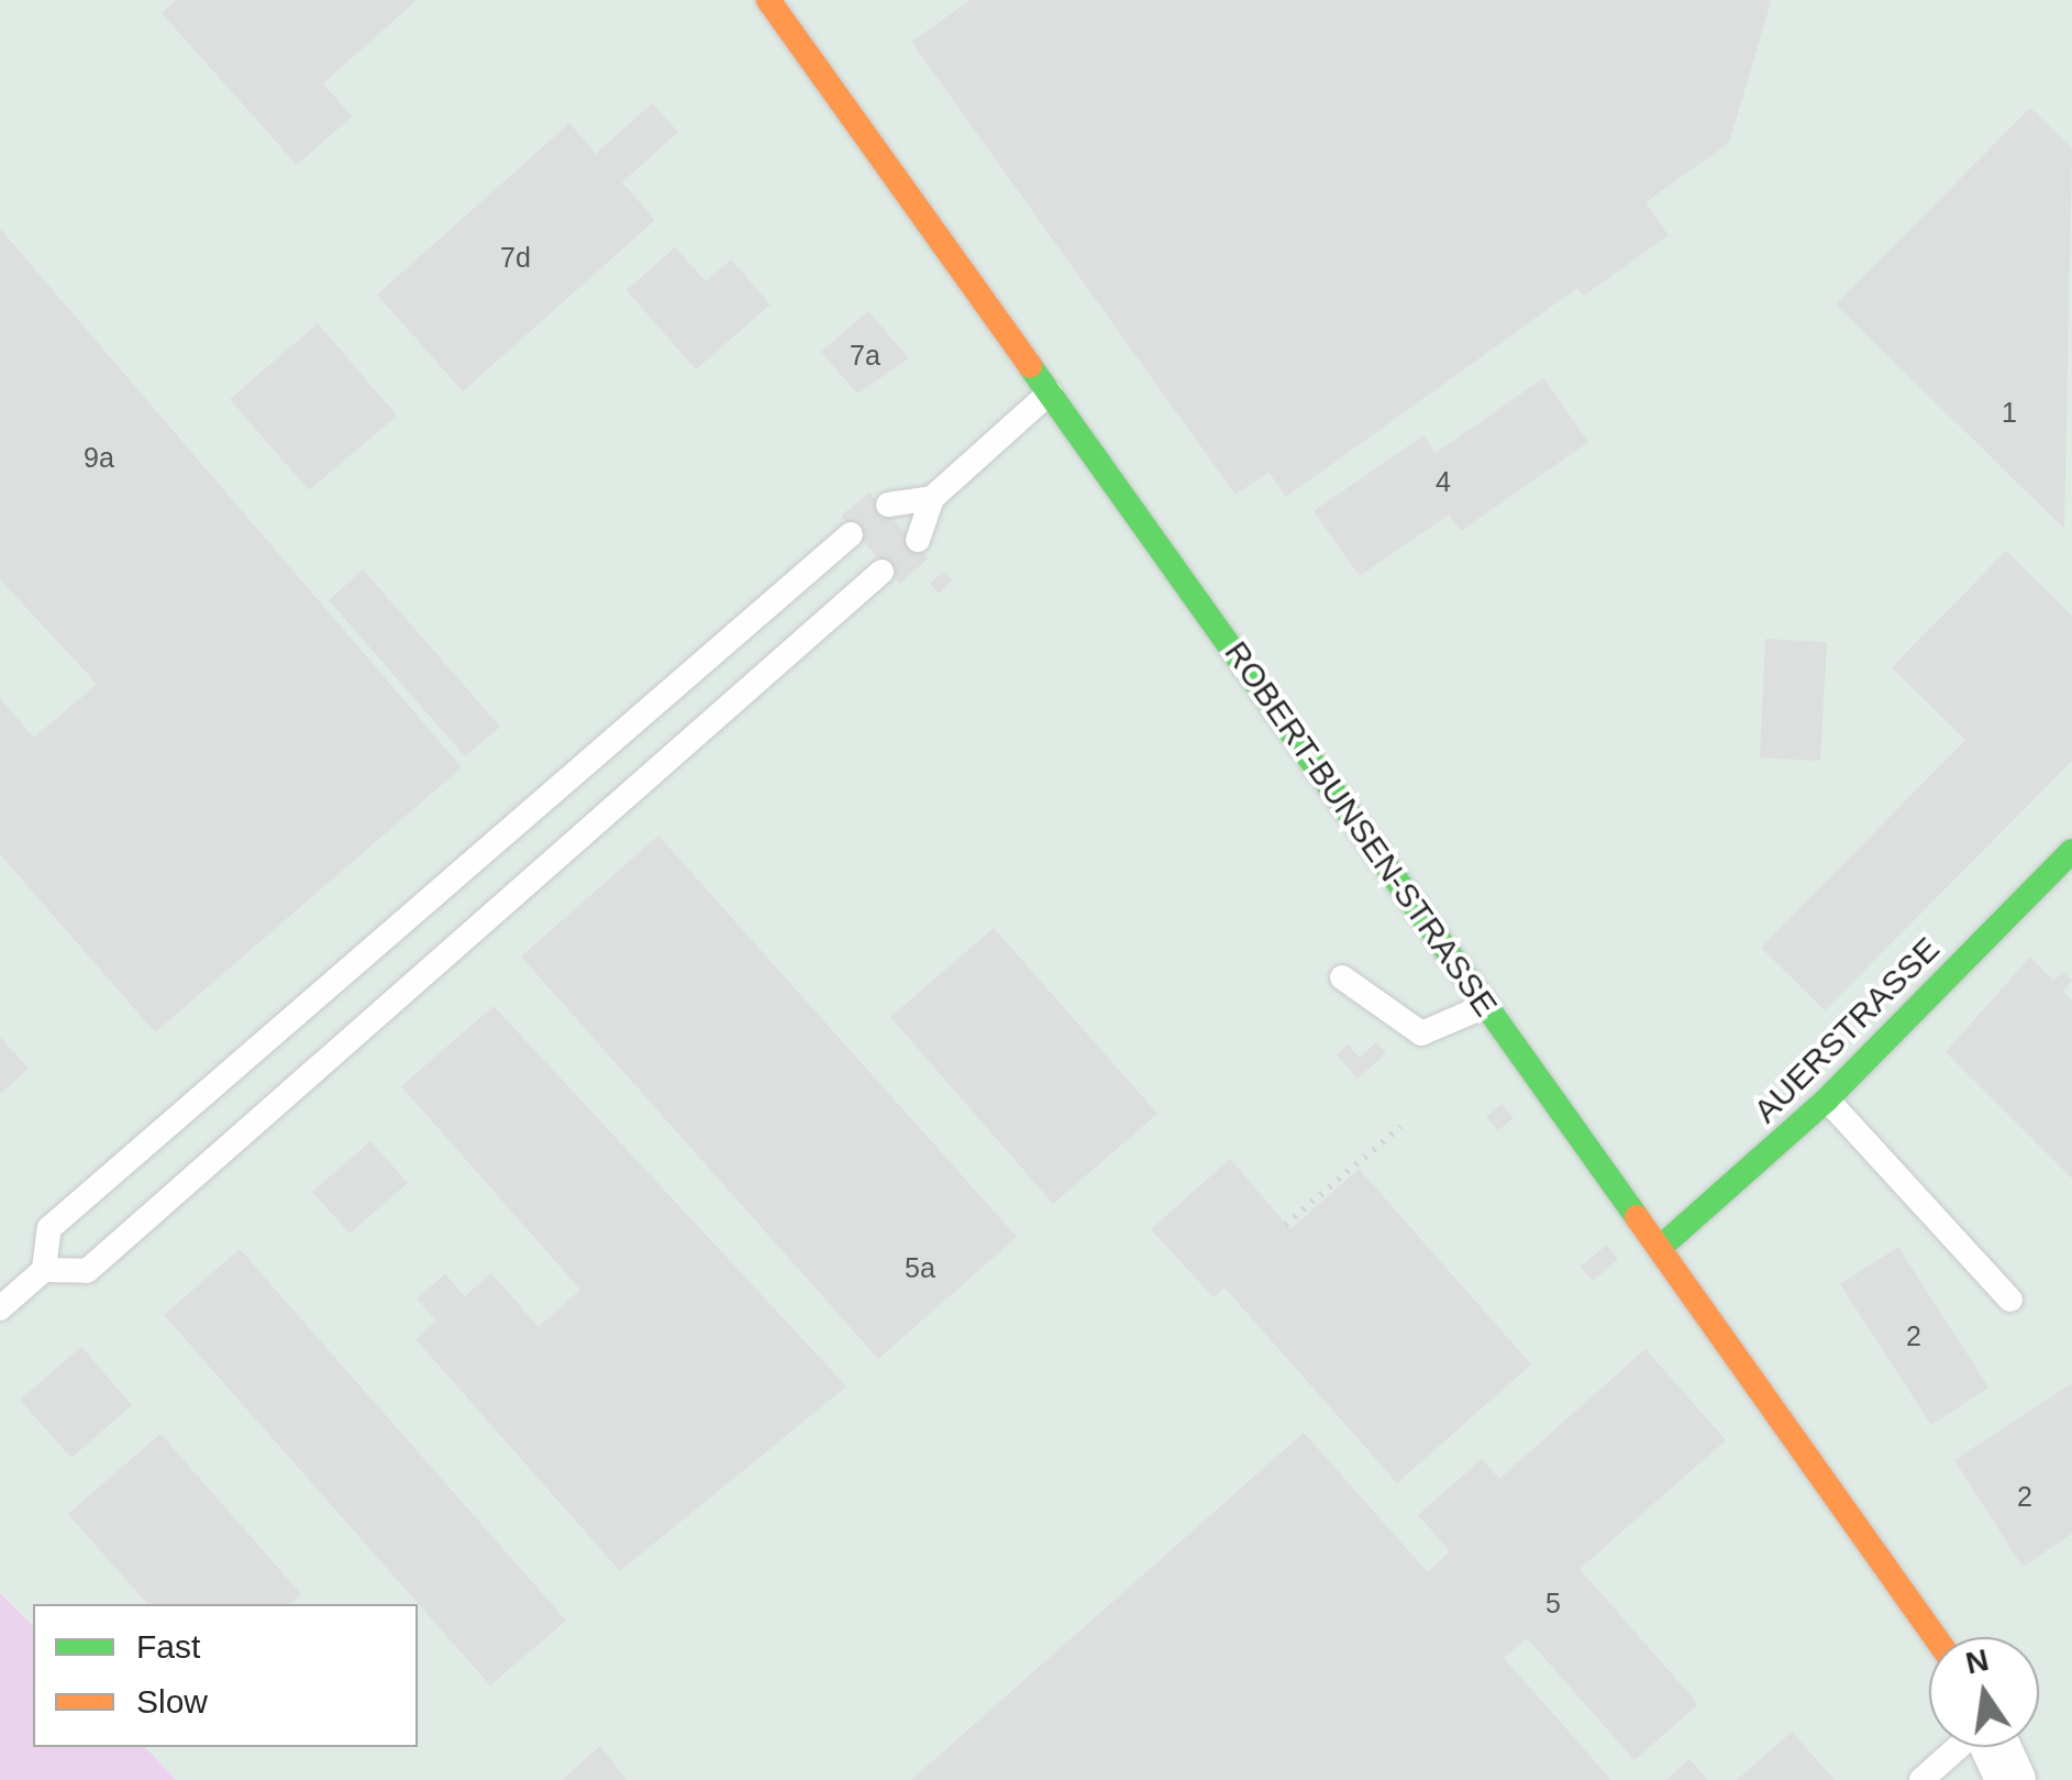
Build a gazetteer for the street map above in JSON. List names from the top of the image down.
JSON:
{
  "streets": {
    "street": ["ROBERT-BUNSEN-STRASSE", "AUERSTRASSE"]
  },
  "crossings": [
    ["ROBERT-BUNSEN-STRASSE", "AUERSTRASSE"]
  ],
  "house_numbers": [
    "7d",
    "7a",
    "1",
    "9a",
    "4",
    "5a",
    "2",
    "2",
    "5"
  ],
  "legend": ["Fast", "Slow"],
  "north": "top"
}
